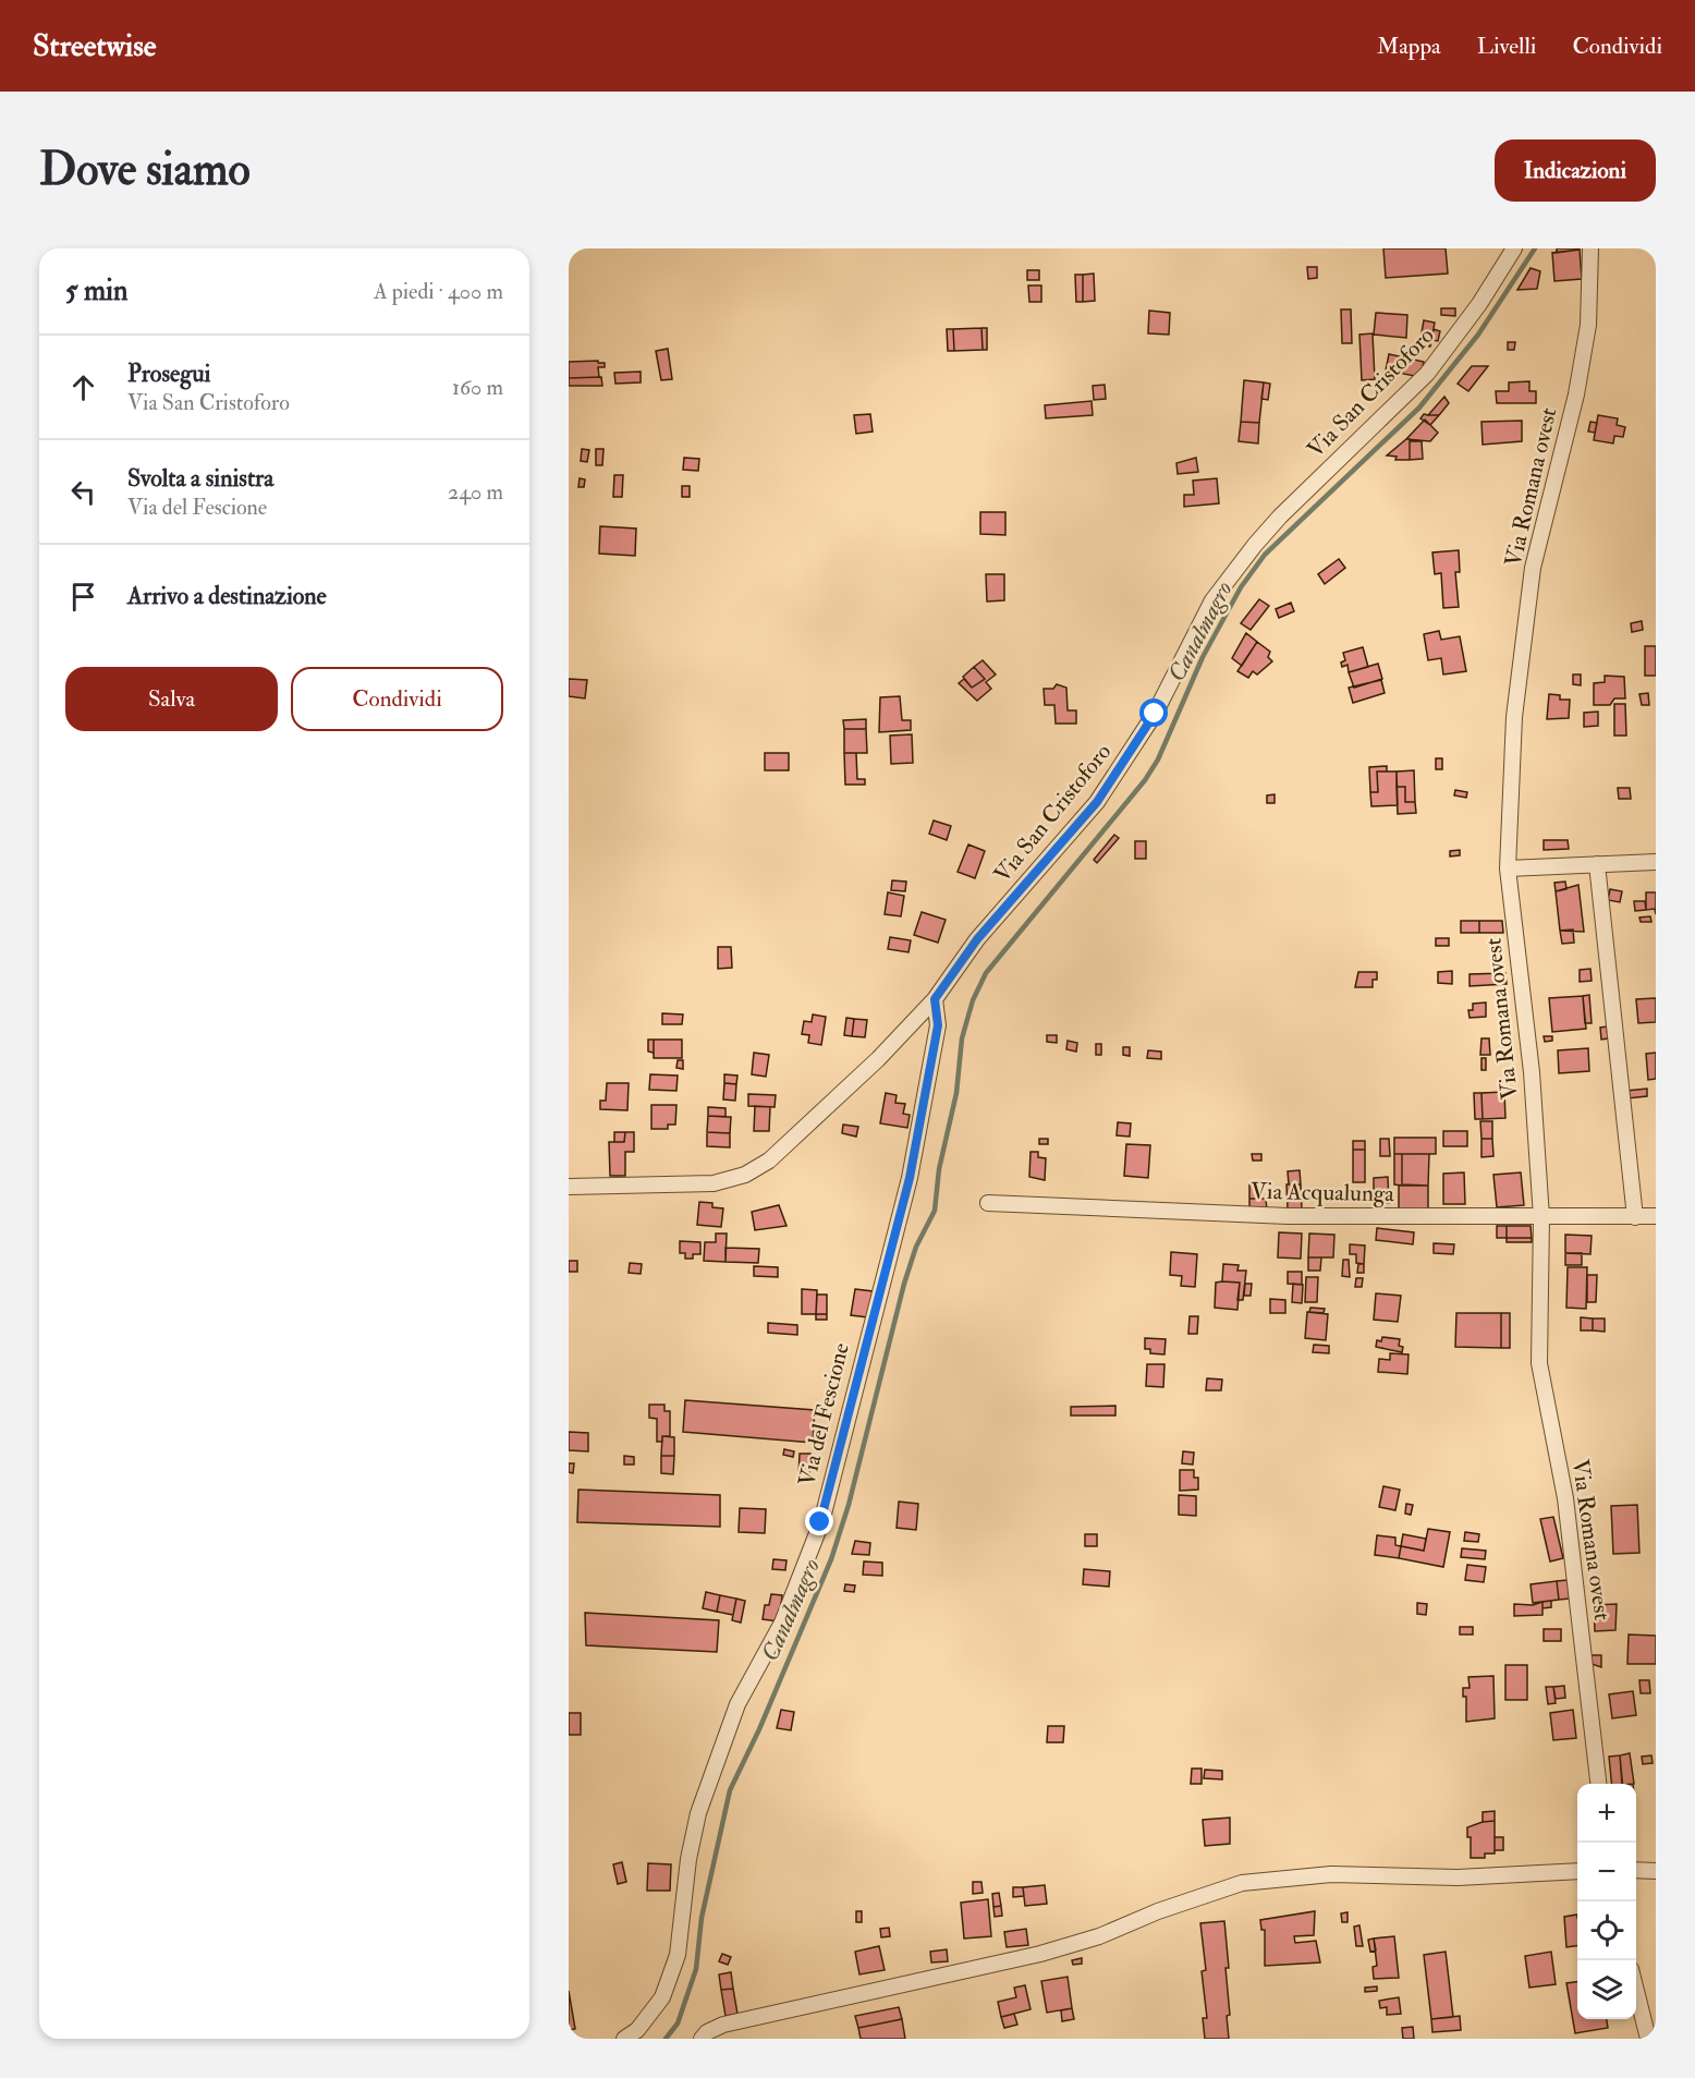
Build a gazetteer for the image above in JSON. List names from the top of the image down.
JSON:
{
  "streets": {
    "street": [
      "Via San Cristoforo",
      "Via Romana ovest",
      "Via Acqualunga",
      "Via del Fescione"
    ]
  },
  "crossings": [
    ["Via San Cristoforo", "Via del Fescione"],
    ["Via Romana ovest", "Via Acqualunga"]
  ],
  "water": ["Canalmagro"],
  "page": {
    "header": "Streetwise",
    "nav": ["Mappa", "Livelli", "Condividi"],
    "buttons": [
      "Indicazioni",
      ["Salva", "Condividi"]
    ],
    "title": "Dove siamo",
    "heading": ["5 min", "A piedi · 400 m"],
    "list": [
      ["Prosegui", "Via San Cristoforo", "160 m"],
      ["Svolta a sinistra", "Via del Fescione", "240 m"],
      "Arrivo a destinazione"
    ],
    "map_buttons": ["+", "−"]
  }
}
